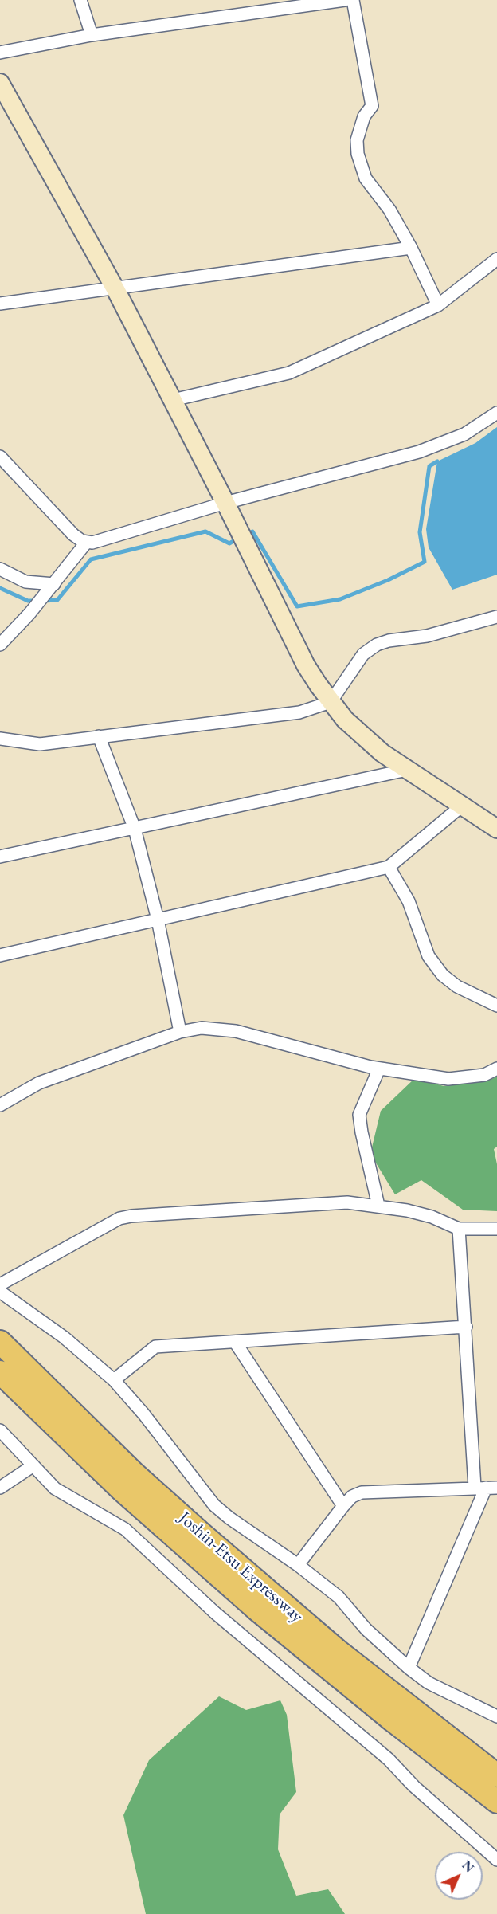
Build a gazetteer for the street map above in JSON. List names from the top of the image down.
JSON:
{
  "streets": {
    "highway": ["Joshin-Etsu Expressway"]
  },
  "north": "top right"
}
